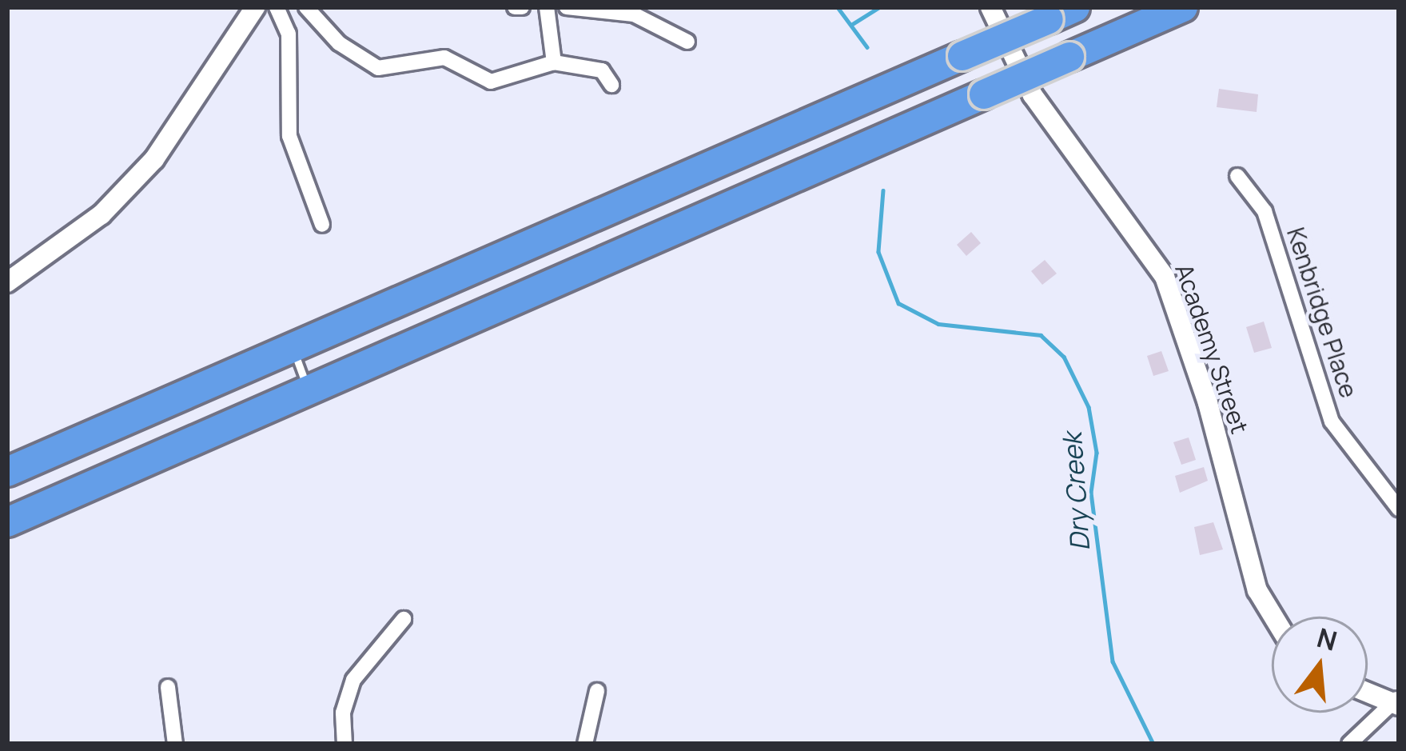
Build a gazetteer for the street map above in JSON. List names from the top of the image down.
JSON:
{
  "streets": {
    "street": ["Kenbridge Place", "Academy Street"]
  },
  "water": ["Dry Creek"],
  "north": "top"
}
